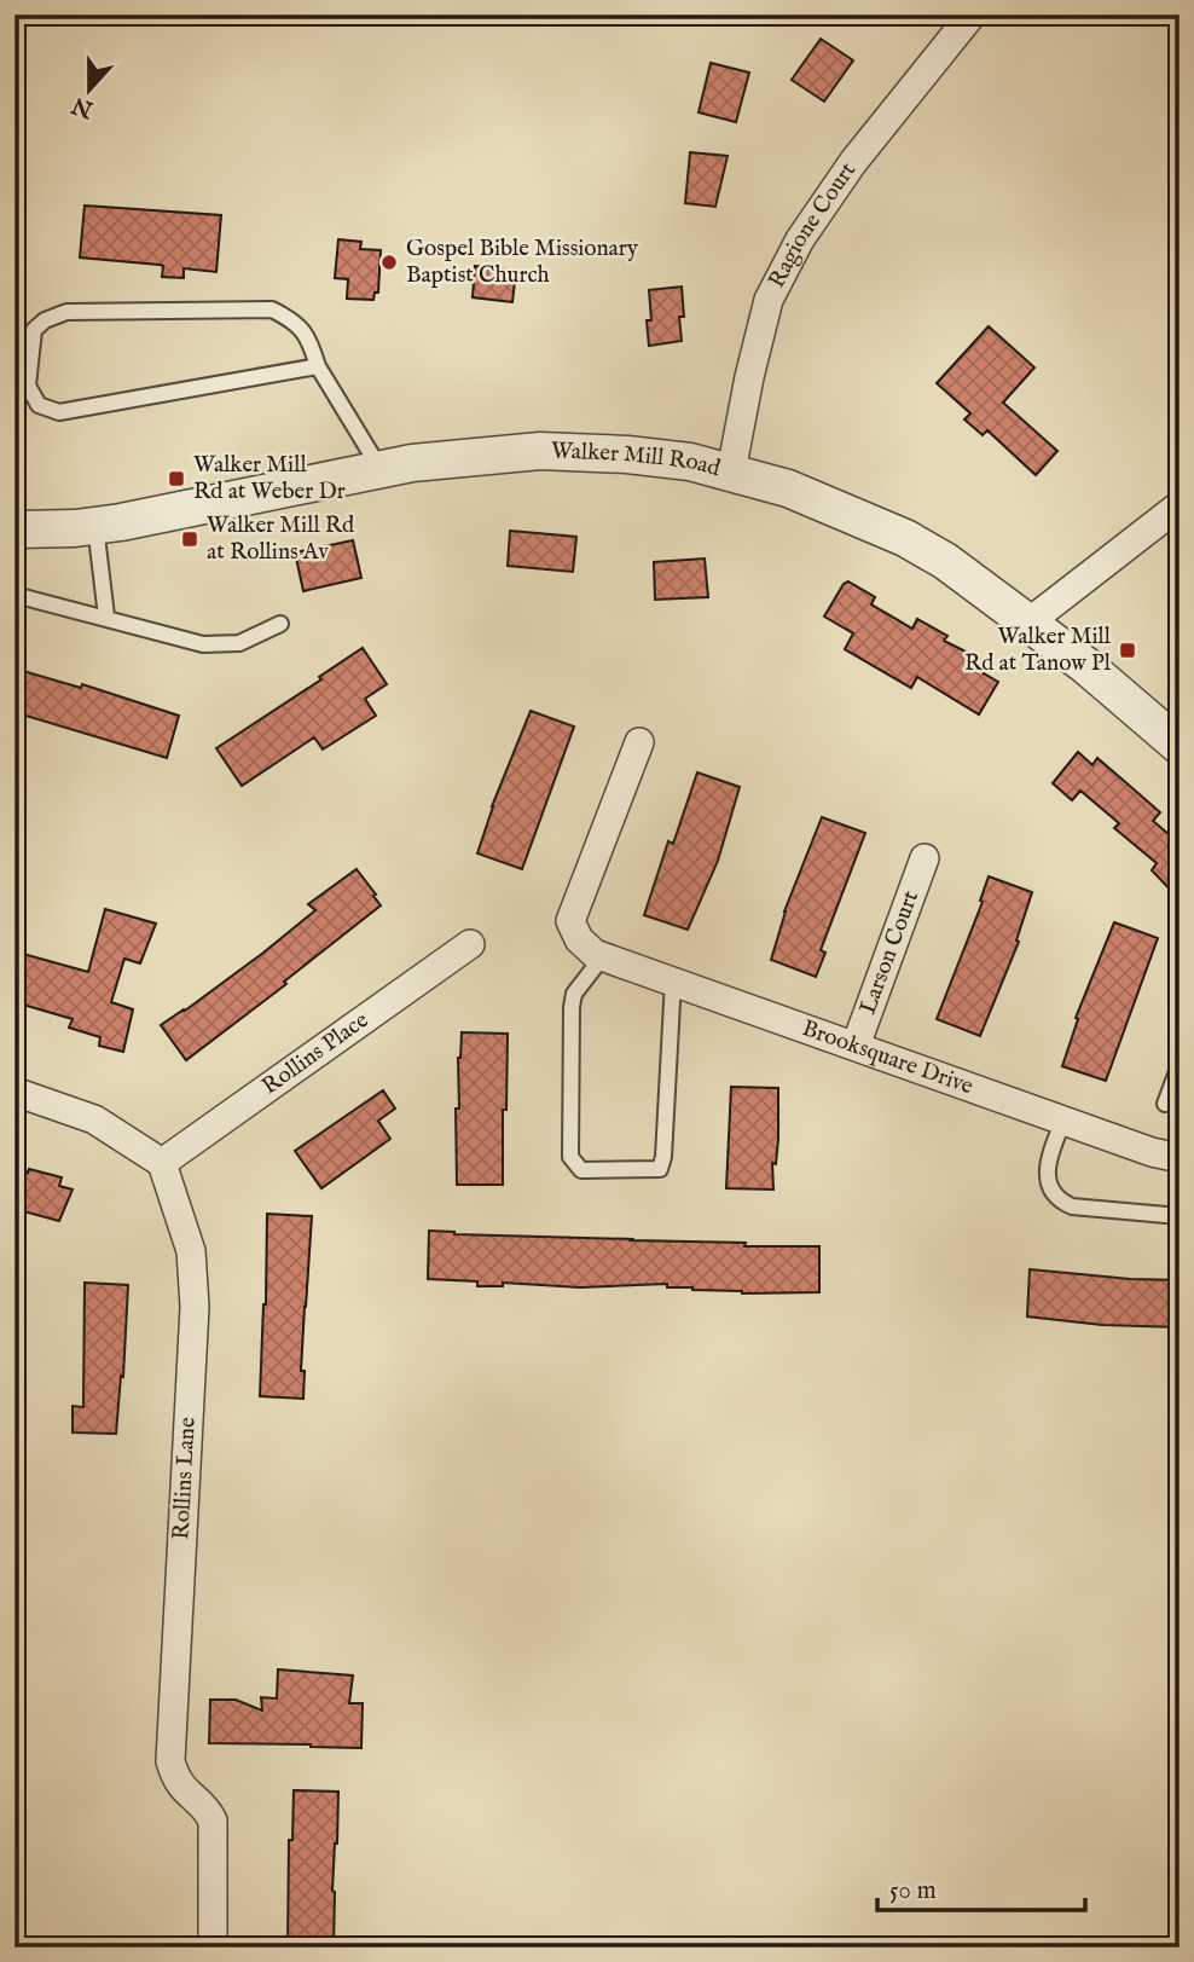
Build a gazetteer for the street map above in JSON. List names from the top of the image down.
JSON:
{
  "streets": {
    "street": [
      "Ragione Court",
      "Walker Mill Road",
      "Larson Court",
      "Rollins Place",
      "Brooksquare Drive",
      "Rollins Lane"
    ]
  },
  "crossings": [
    ["Ragione Court", "Walker Mill Road"],
    ["Larson Court", "Brooksquare Drive"],
    ["Rollins Place", "Rollins Lane"]
  ],
  "places": {
    "other": ["Gospel Bible Missionary Baptist Church"],
    "transit": ["Walker Mill Rd at Weber Dr", "Walker Mill Rd at Rollins Av", "Walker Mill Rd at Tanow Pl"]
  },
  "scale_bar": "50 m",
  "north": "bottom"
}
